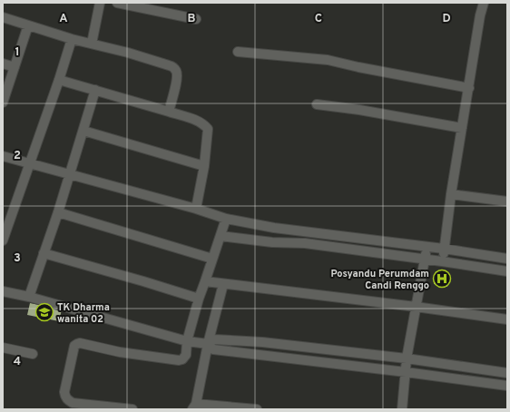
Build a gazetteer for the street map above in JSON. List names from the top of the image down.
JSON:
{
  "places": {
    "hospital": ["Posyandu Perumdam Candi Renggo"],
    "school or university": ["TK Dharma wanita 02"]
  },
  "grid": {
    "columns": [
      "A",
      "B",
      "C",
      "D"
    ],
    "rows": [
      "1",
      "2",
      "3",
      "4"
    ]
  }
}
